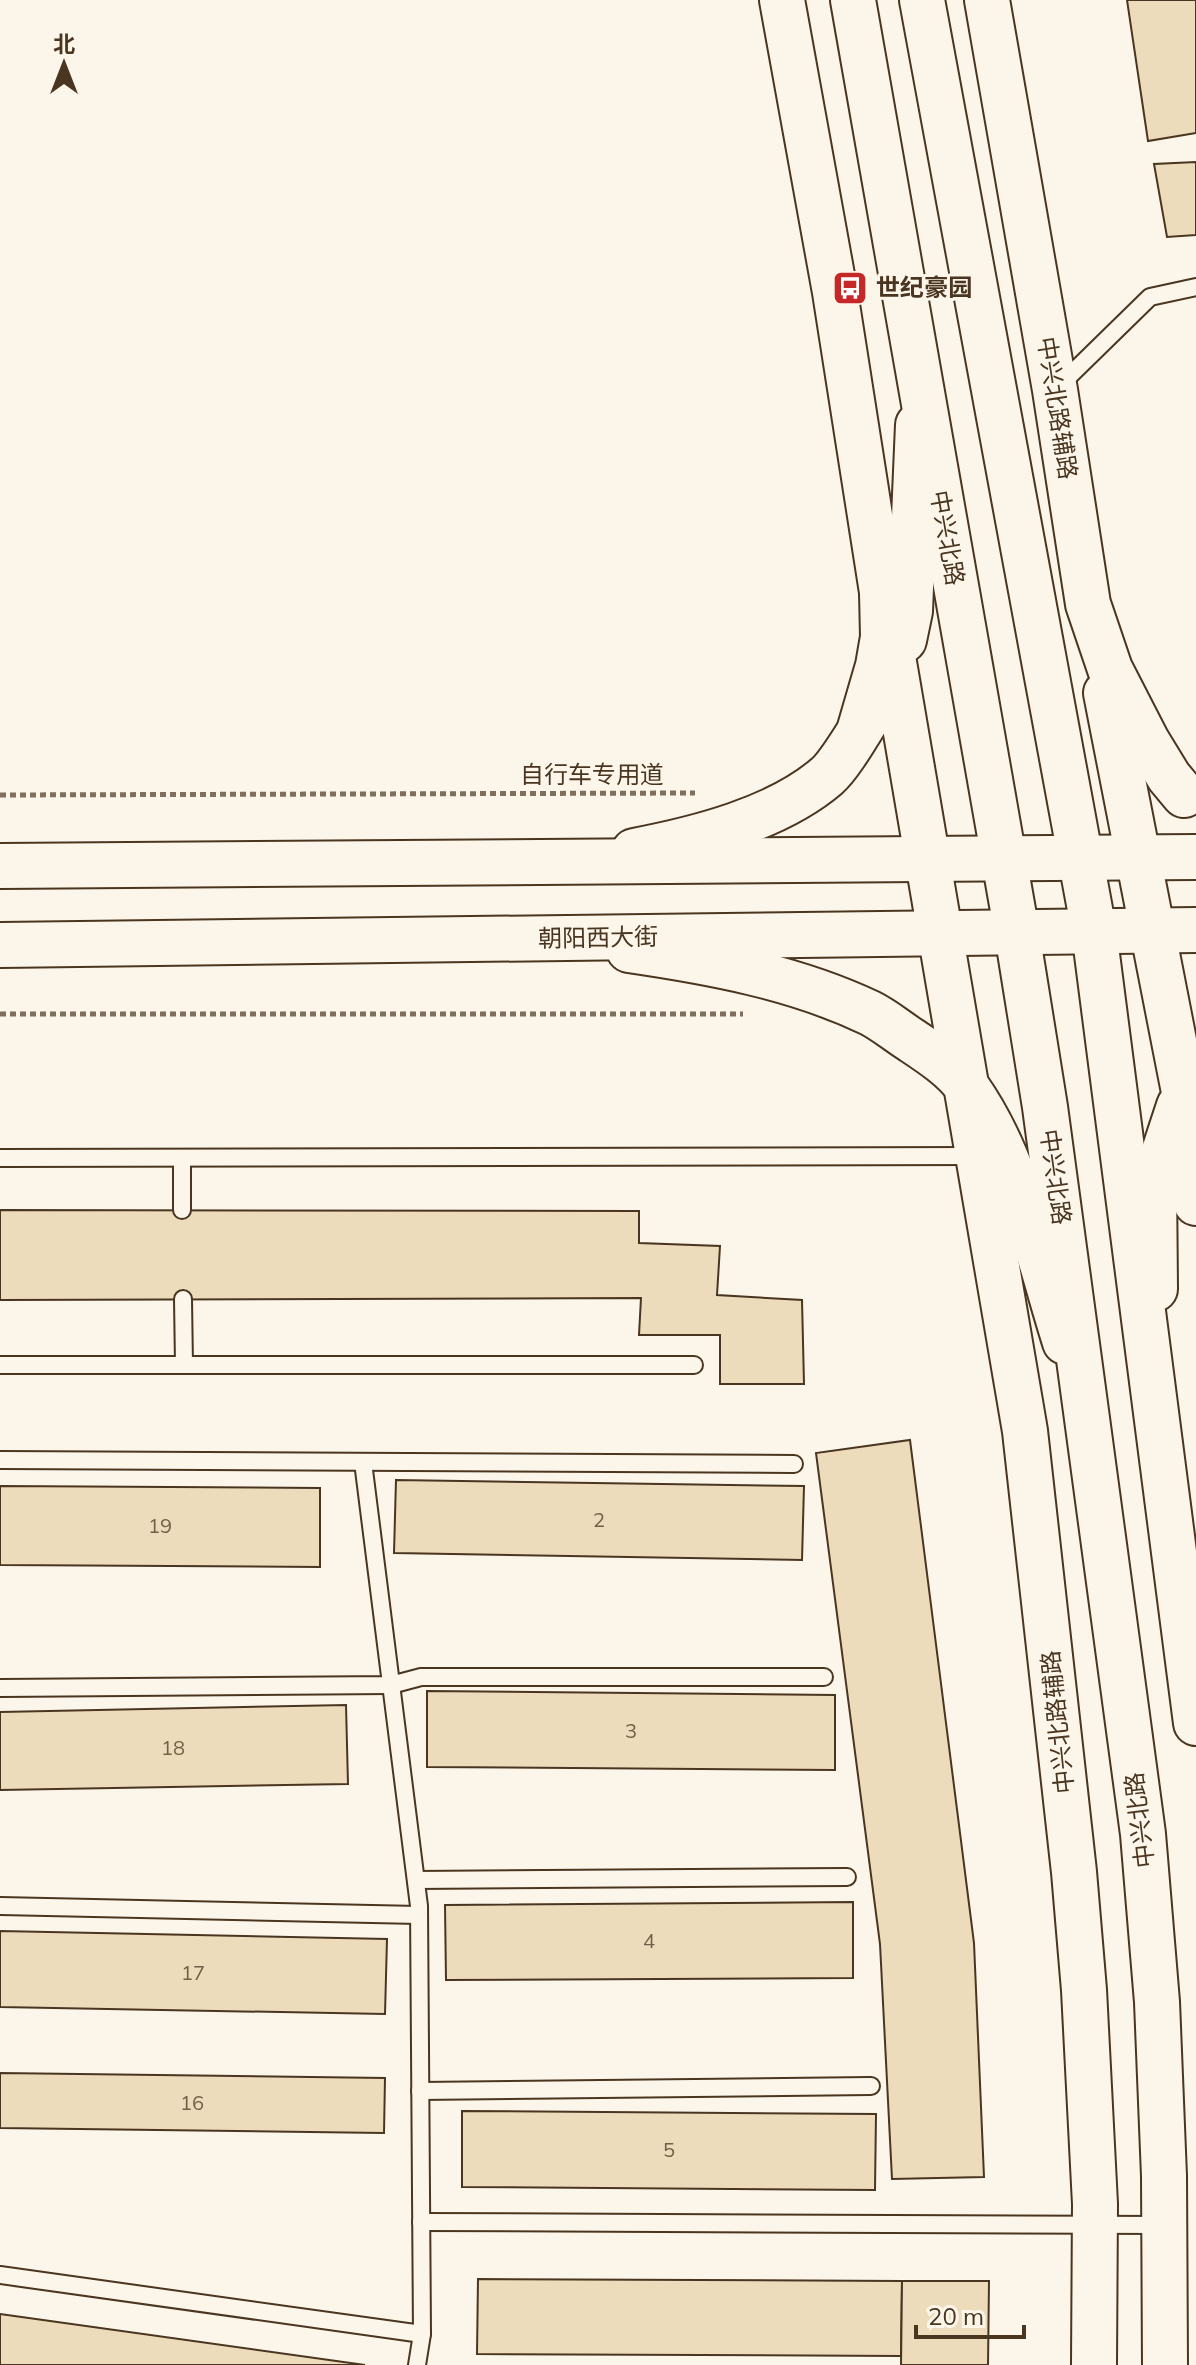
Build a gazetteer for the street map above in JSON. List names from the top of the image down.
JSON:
{
  "streets": {
    "main road": ["中兴北路辅路", "中兴北路", "朝阳西大街"],
    "path": ["自行车专用道"]
  },
  "crossings": [
    ["中兴北路辅路", "朝阳西大街"],
    ["中兴北路", "朝阳西大街"]
  ],
  "places": {
    "bus stop": ["世纪豪园"]
  },
  "house_numbers": [
    "2",
    "19",
    "3",
    "18",
    "4",
    "17",
    "16",
    "5"
  ],
  "scale_bar": "20 m",
  "north": "top"
}
